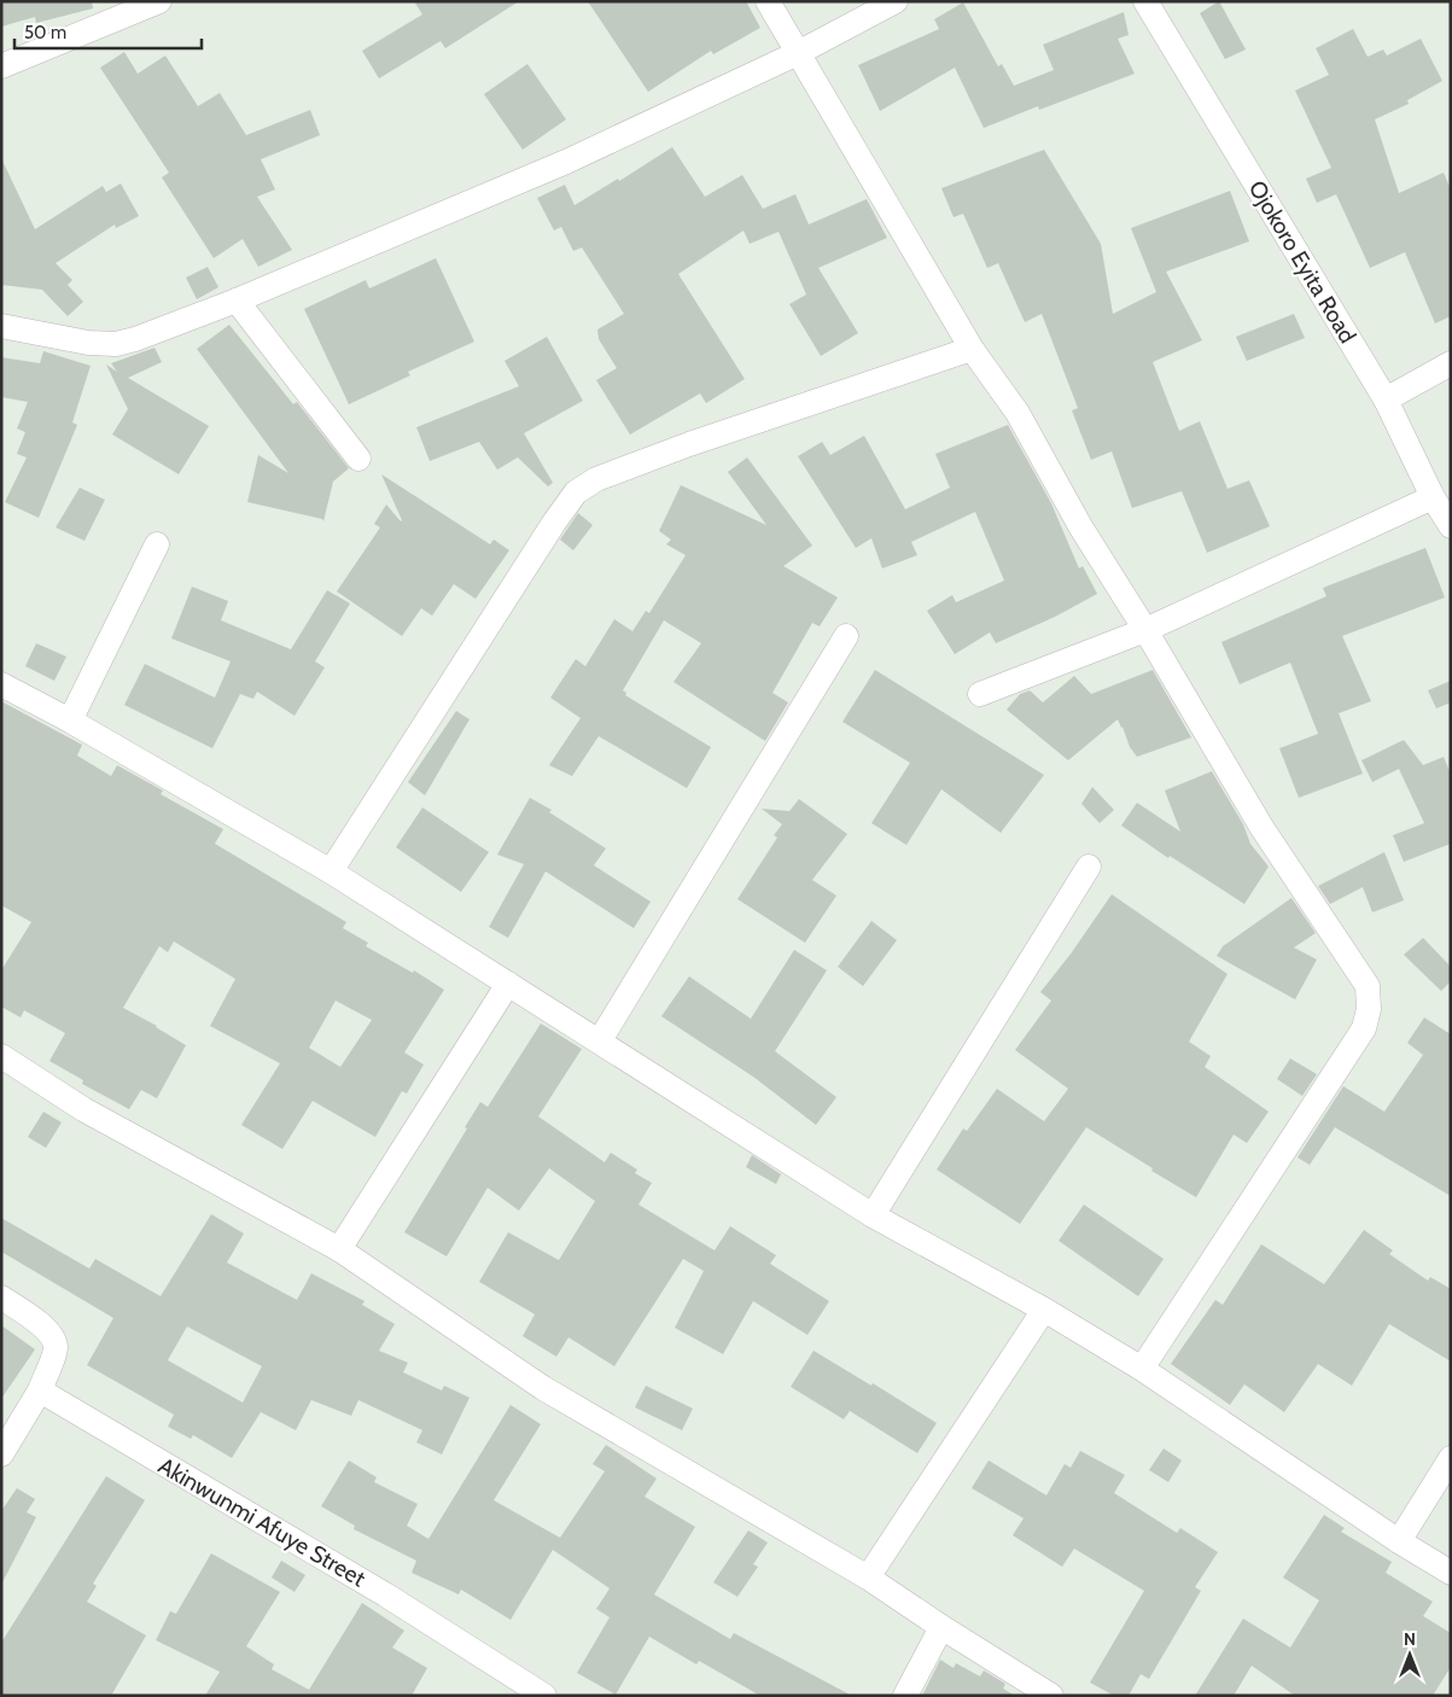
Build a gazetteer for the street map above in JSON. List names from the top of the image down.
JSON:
{
  "streets": {
    "street": ["Ojokoro Eyita Road", "Akinwunmi Afuye Street"]
  },
  "scale_bar": "50 m",
  "north": "top"
}
